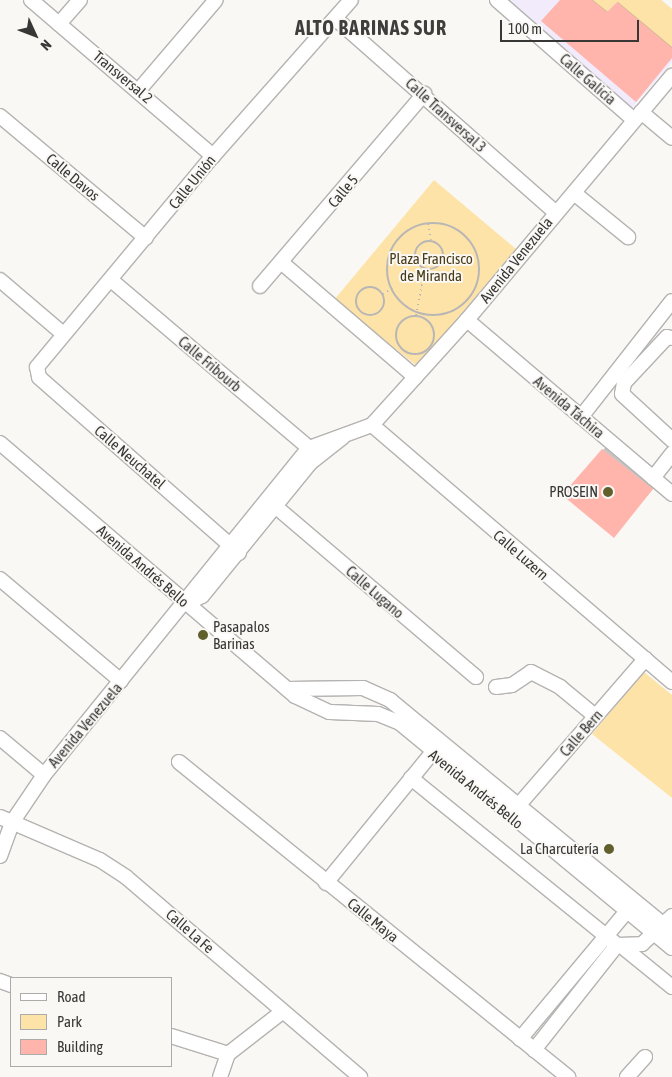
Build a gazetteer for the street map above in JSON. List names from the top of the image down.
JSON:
{
  "streets": {
    "street": [
      "Transversal 2",
      "Calle Galicia",
      "Calle Transversal 3",
      "Calle Davos",
      "Calle Unión",
      "Calle 5",
      "Avenida Venezuela",
      "Calle Fribourb",
      "Avenida Táchira",
      "Calle Neuchatel",
      "Calle Luzern",
      "Avenida Andrés Bello",
      "Calle Lugano",
      "Calle Bern",
      "Calle Maya",
      "Calle La Fe"
    ]
  },
  "crossings": [
    ["Transversal 2", "Calle Unión"],
    ["Calle Galicia", "Avenida Venezuela"],
    ["Calle Transversal 3", "Calle Unión"],
    ["Calle Transversal 3", "Calle 5"],
    ["Calle Transversal 3", "Avenida Venezuela"],
    ["Calle Davos", "Calle Unión"],
    ["Calle Unión", "Calle Fribourb"],
    ["Calle Unión", "Calle Neuchatel"],
    ["Avenida Venezuela", "Calle Fribourb"],
    ["Avenida Venezuela", "Avenida Táchira"],
    ["Avenida Venezuela", "Calle Neuchatel"],
    ["Avenida Venezuela", "Calle Luzern"],
    ["Avenida Venezuela", "Avenida Andrés Bello"],
    ["Avenida Venezuela", "Calle Lugano"],
    ["Avenida Venezuela", "Calle La Fe"],
    ["Calle Luzern", "Calle Bern"],
    ["Avenida Andrés Bello", "Calle Bern"]
  ],
  "districts": ["ALTO BARINAS SUR"],
  "parks": ["Plaza Francisco de Miranda"],
  "places": ["PROSEIN", "Pasapalos Barinas", "La Charcutería"],
  "legend": ["Road", "Park", "Building"],
  "scale_bar": "100 m",
  "north": "bottom right"
}
